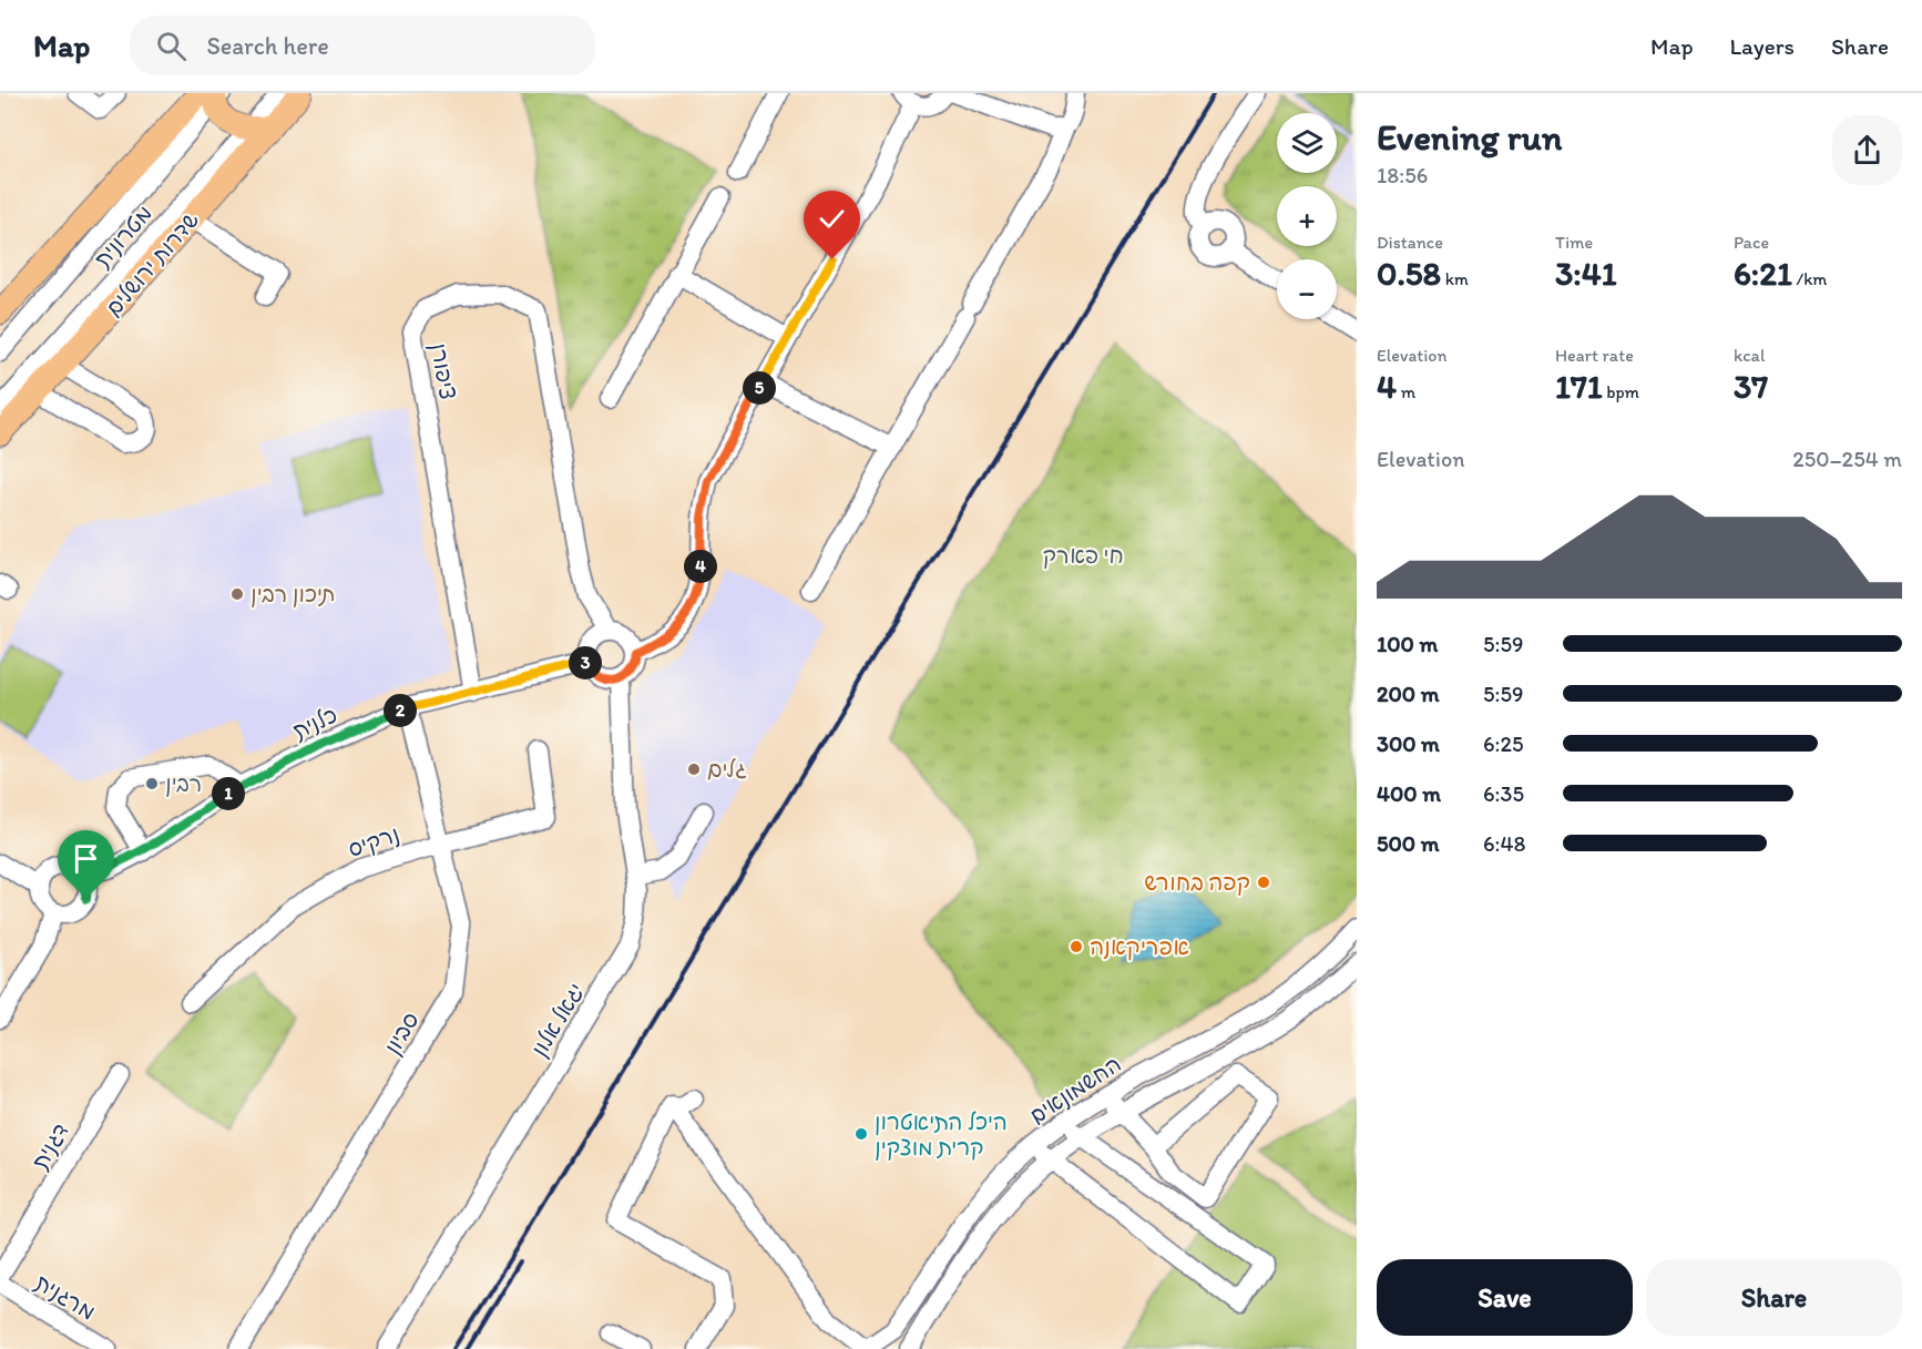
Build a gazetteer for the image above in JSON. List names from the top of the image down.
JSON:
{
  "streets": {
    "main road": ["שדרות ירושלים"],
    "street": [
      "מטרונית",
      "ציפורן",
      "כלנית",
      "נרקיס",
      "יגאל אלון",
      "סביון",
      "החשמונאים",
      "דגנית",
      "מרגנית"
    ]
  },
  "crossings": [
    ["ציפורן", "כלנית"],
    ["ציפורן", "יגאל אלון"],
    ["כלנית", "יגאל אלון"],
    ["כלנית", "סביון"],
    ["נרקיס", "סביון"]
  ],
  "parks": ["חי פארק"],
  "places": [
    "תיכון רבין",
    "גלים",
    "רבין",
    "קפה בחורש",
    "אפריקאנה",
    "היכל התיאטרון קרית מוצקין"
  ],
  "page": {
    "header": "Map",
    "search": "Search here",
    "nav": ["Map", "Layers", "Share"],
    "heading": ["Evening run", "18:56"],
    "map_buttons": ["+", "−"],
    "stats": [
      ["Distance", "0.58 km"],
      ["Time", "3:41"],
      ["Pace", "6:21 /km"],
      ["Elevation", "4 m"],
      ["Heart rate", "171 bpm"],
      ["kcal", "37"]
    ],
    "pins": [
      "5",
      "4",
      "3",
      "2",
      "1"
    ],
    "chart": ["Elevation", "250–254 m"],
    "list": [
      {
        "name": "100 m",
        "note": "5:59"
      },
      {
        "name": "200 m",
        "note": "5:59"
      },
      {
        "name": "300 m",
        "note": "6:25"
      },
      {
        "name": "400 m",
        "note": "6:35"
      },
      {
        "name": "500 m",
        "note": "6:48"
      }
    ],
    "buttons": ["Save", "Share"]
  }
}
